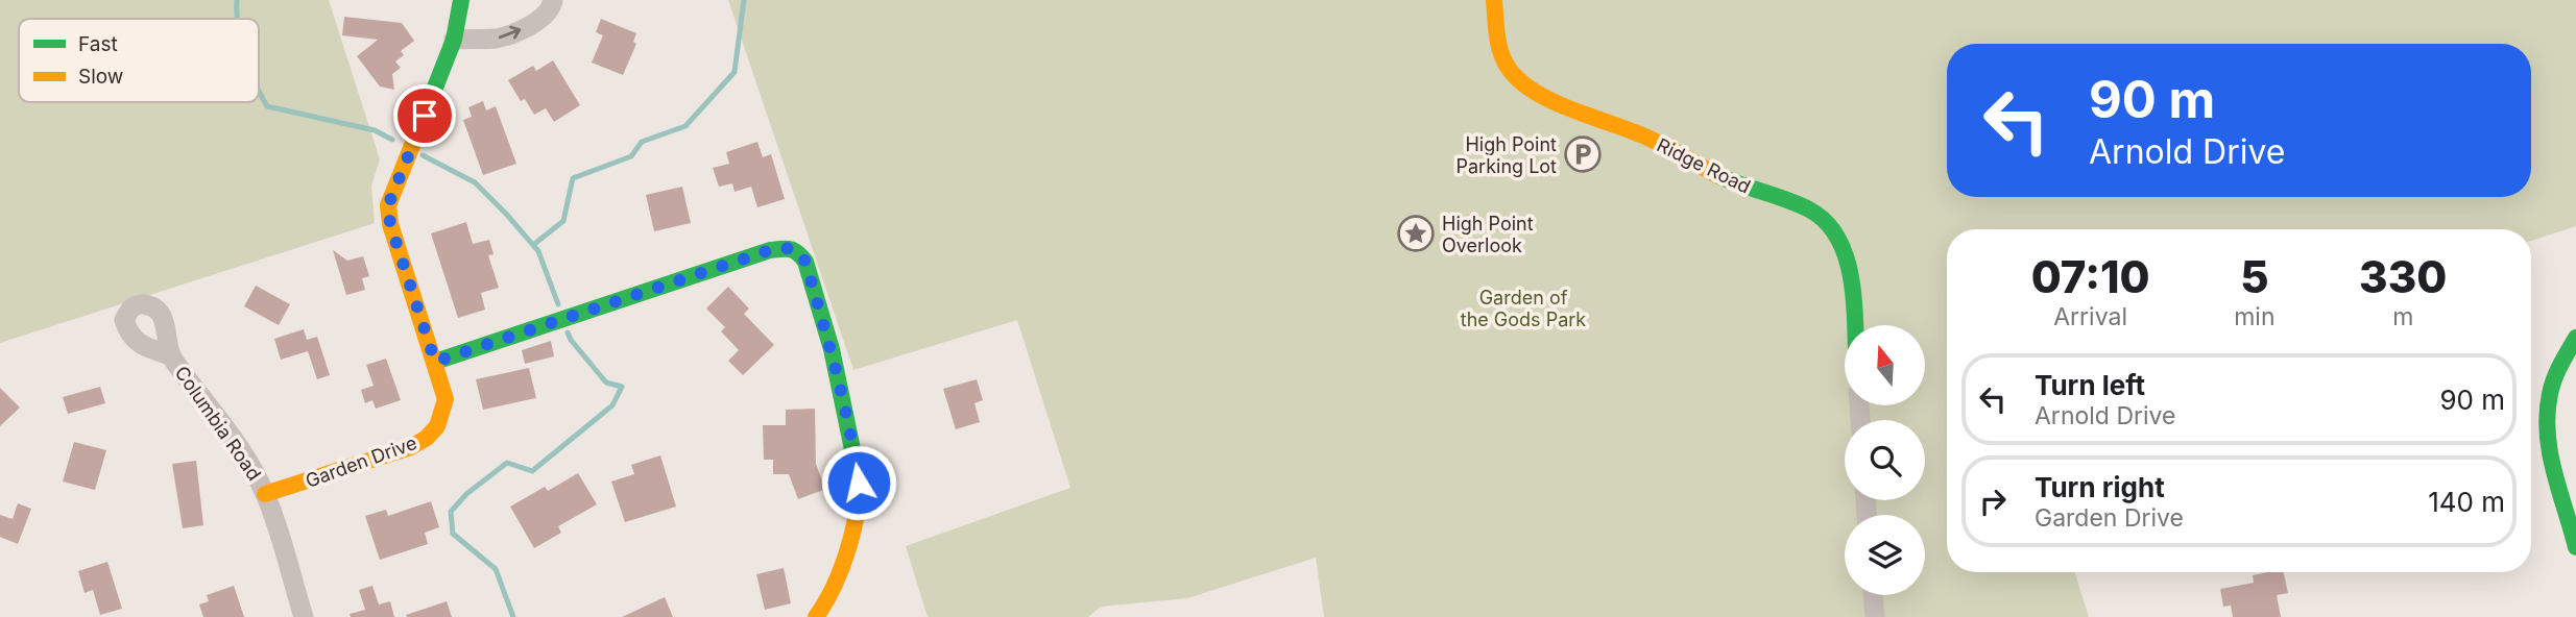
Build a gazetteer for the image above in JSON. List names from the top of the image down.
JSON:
{
  "streets": {
    "street": ["Ridge Road", "Columbia Road", "Garden Drive"]
  },
  "crossings": [
    ["Columbia Road", "Garden Drive"]
  ],
  "parks": ["Garden of the Gods Park"],
  "places": {
    "parking": ["High Point Parking Lot"],
    "place": ["High Point Overlook"]
  },
  "legend": ["Fast", "Slow"],
  "north": "top",
  "page": {
    "turn": ["90 m", "Arnold Drive"],
    "eta": [
      "07:10",
      "Arrival",
      "5",
      "min",
      "330",
      "m"
    ],
    "list": [
      {
        "name": "Turn left",
        "note": "Arnold Drive",
        "value": "90 m"
      },
      {
        "name": "Turn right",
        "note": "Garden Drive",
        "value": "140 m"
      }
    ]
  }
}
